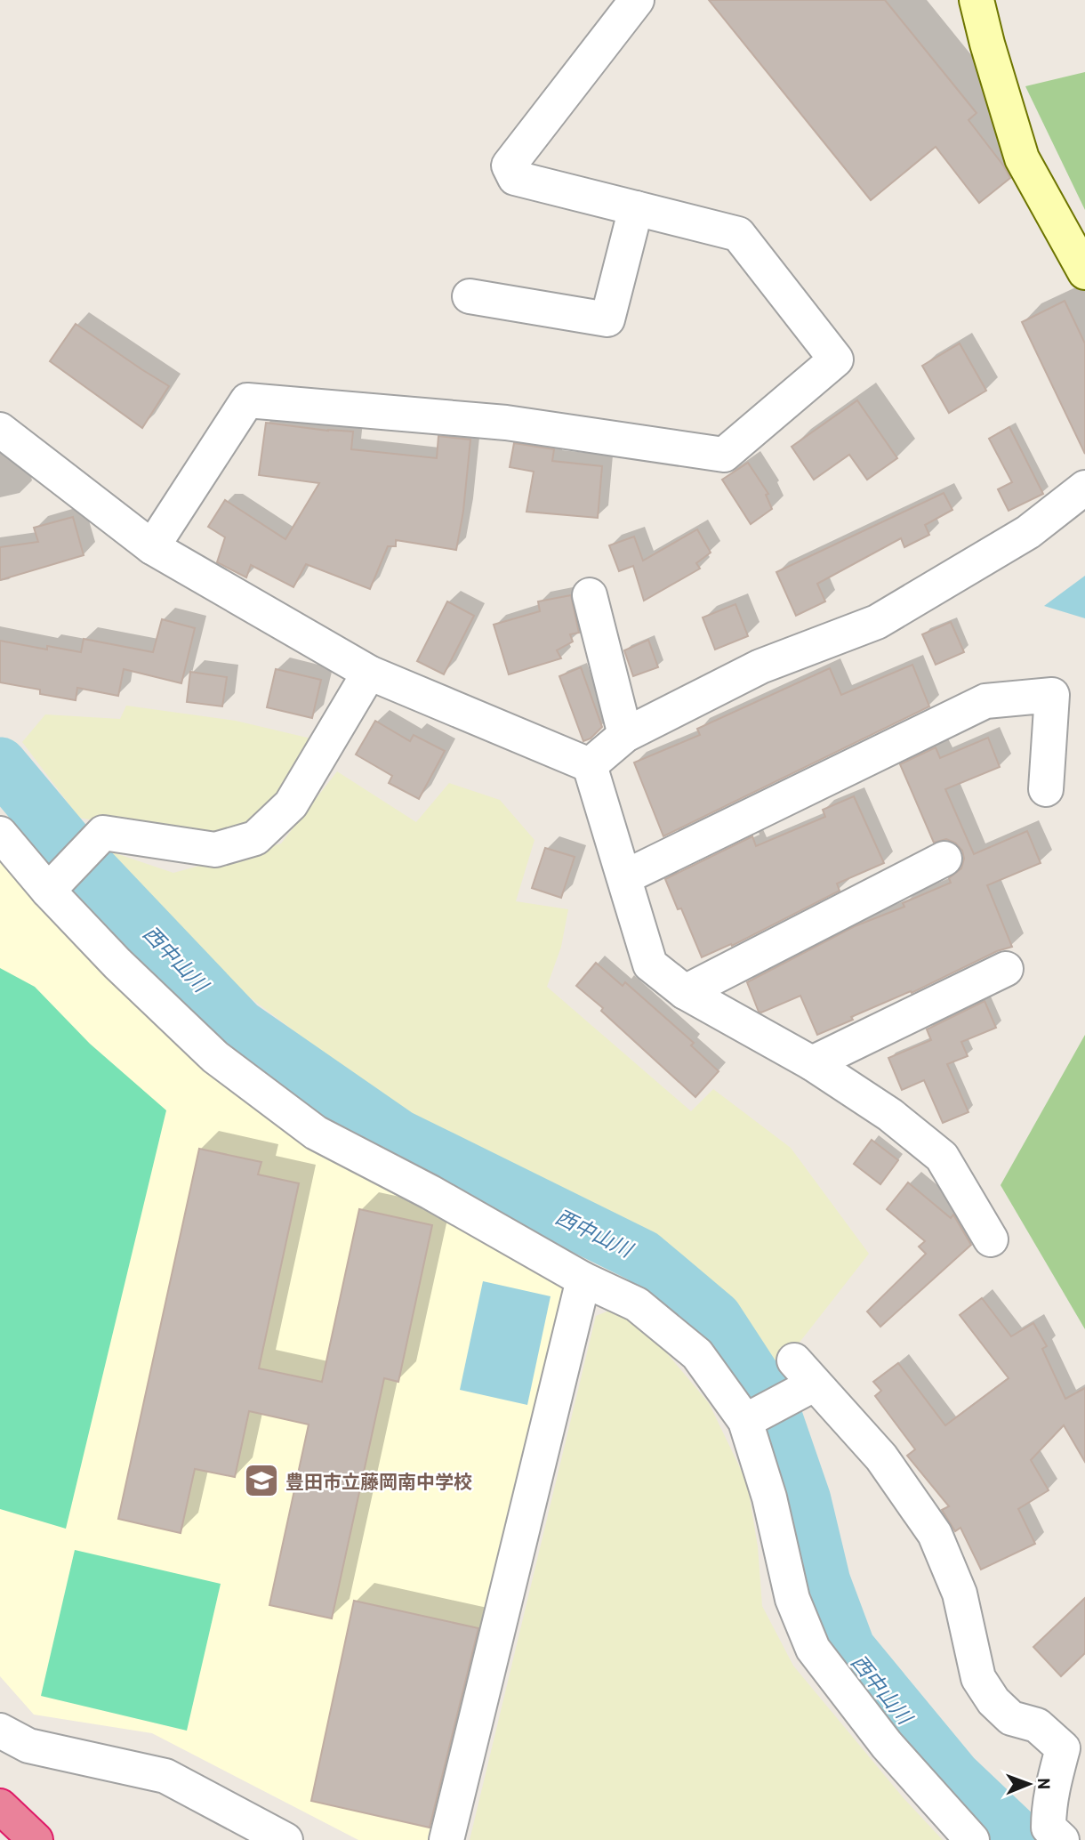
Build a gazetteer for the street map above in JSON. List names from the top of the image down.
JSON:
{
  "water": ["西中山川"],
  "places": {
    "school or university": ["豊田市立藤岡南中学校"]
  },
  "north": "right"
}
